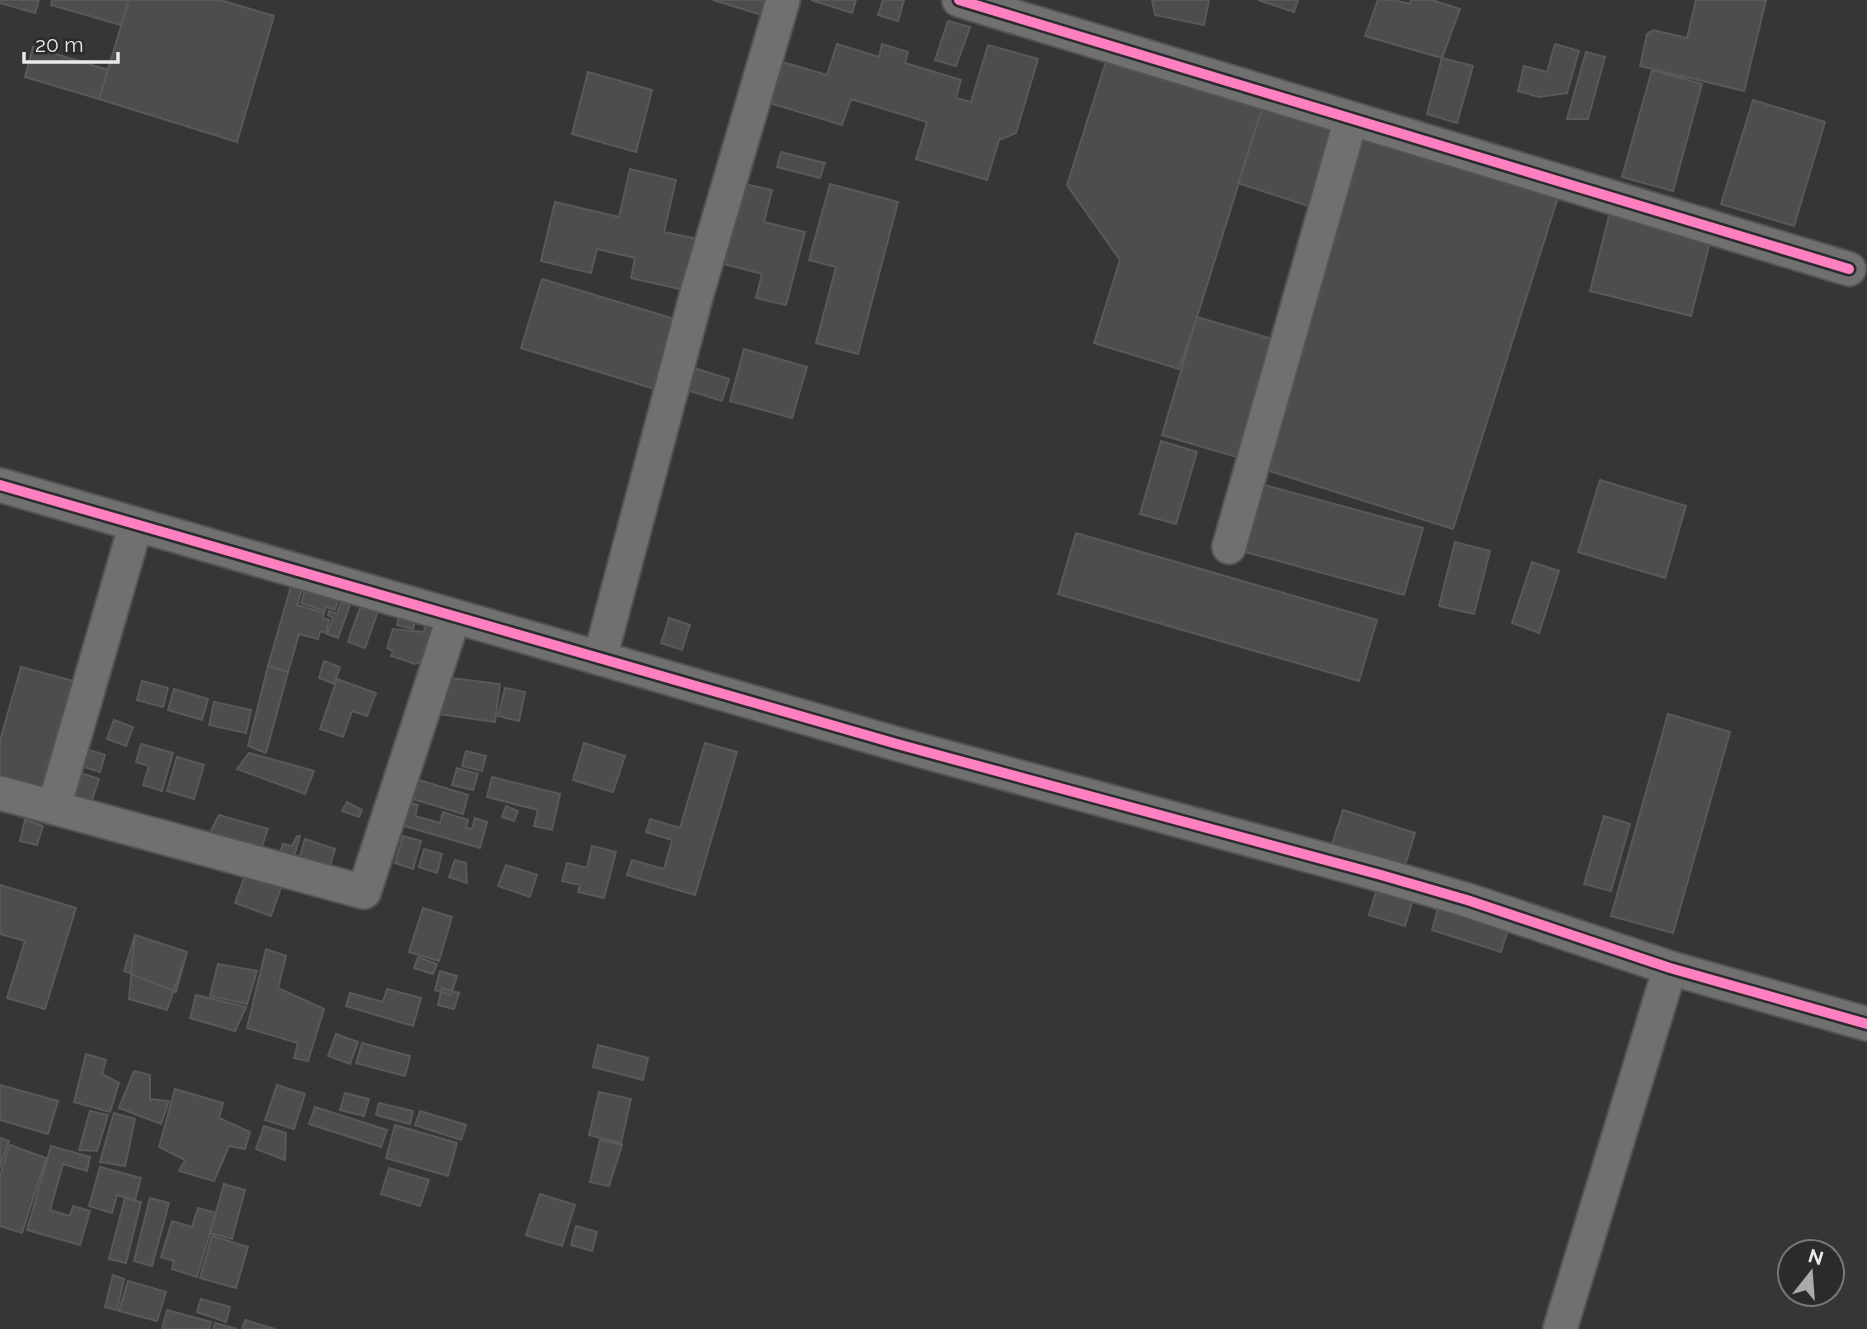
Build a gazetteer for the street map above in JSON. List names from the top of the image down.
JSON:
{
  "scale_bar": "20 m",
  "north": "top"
}
